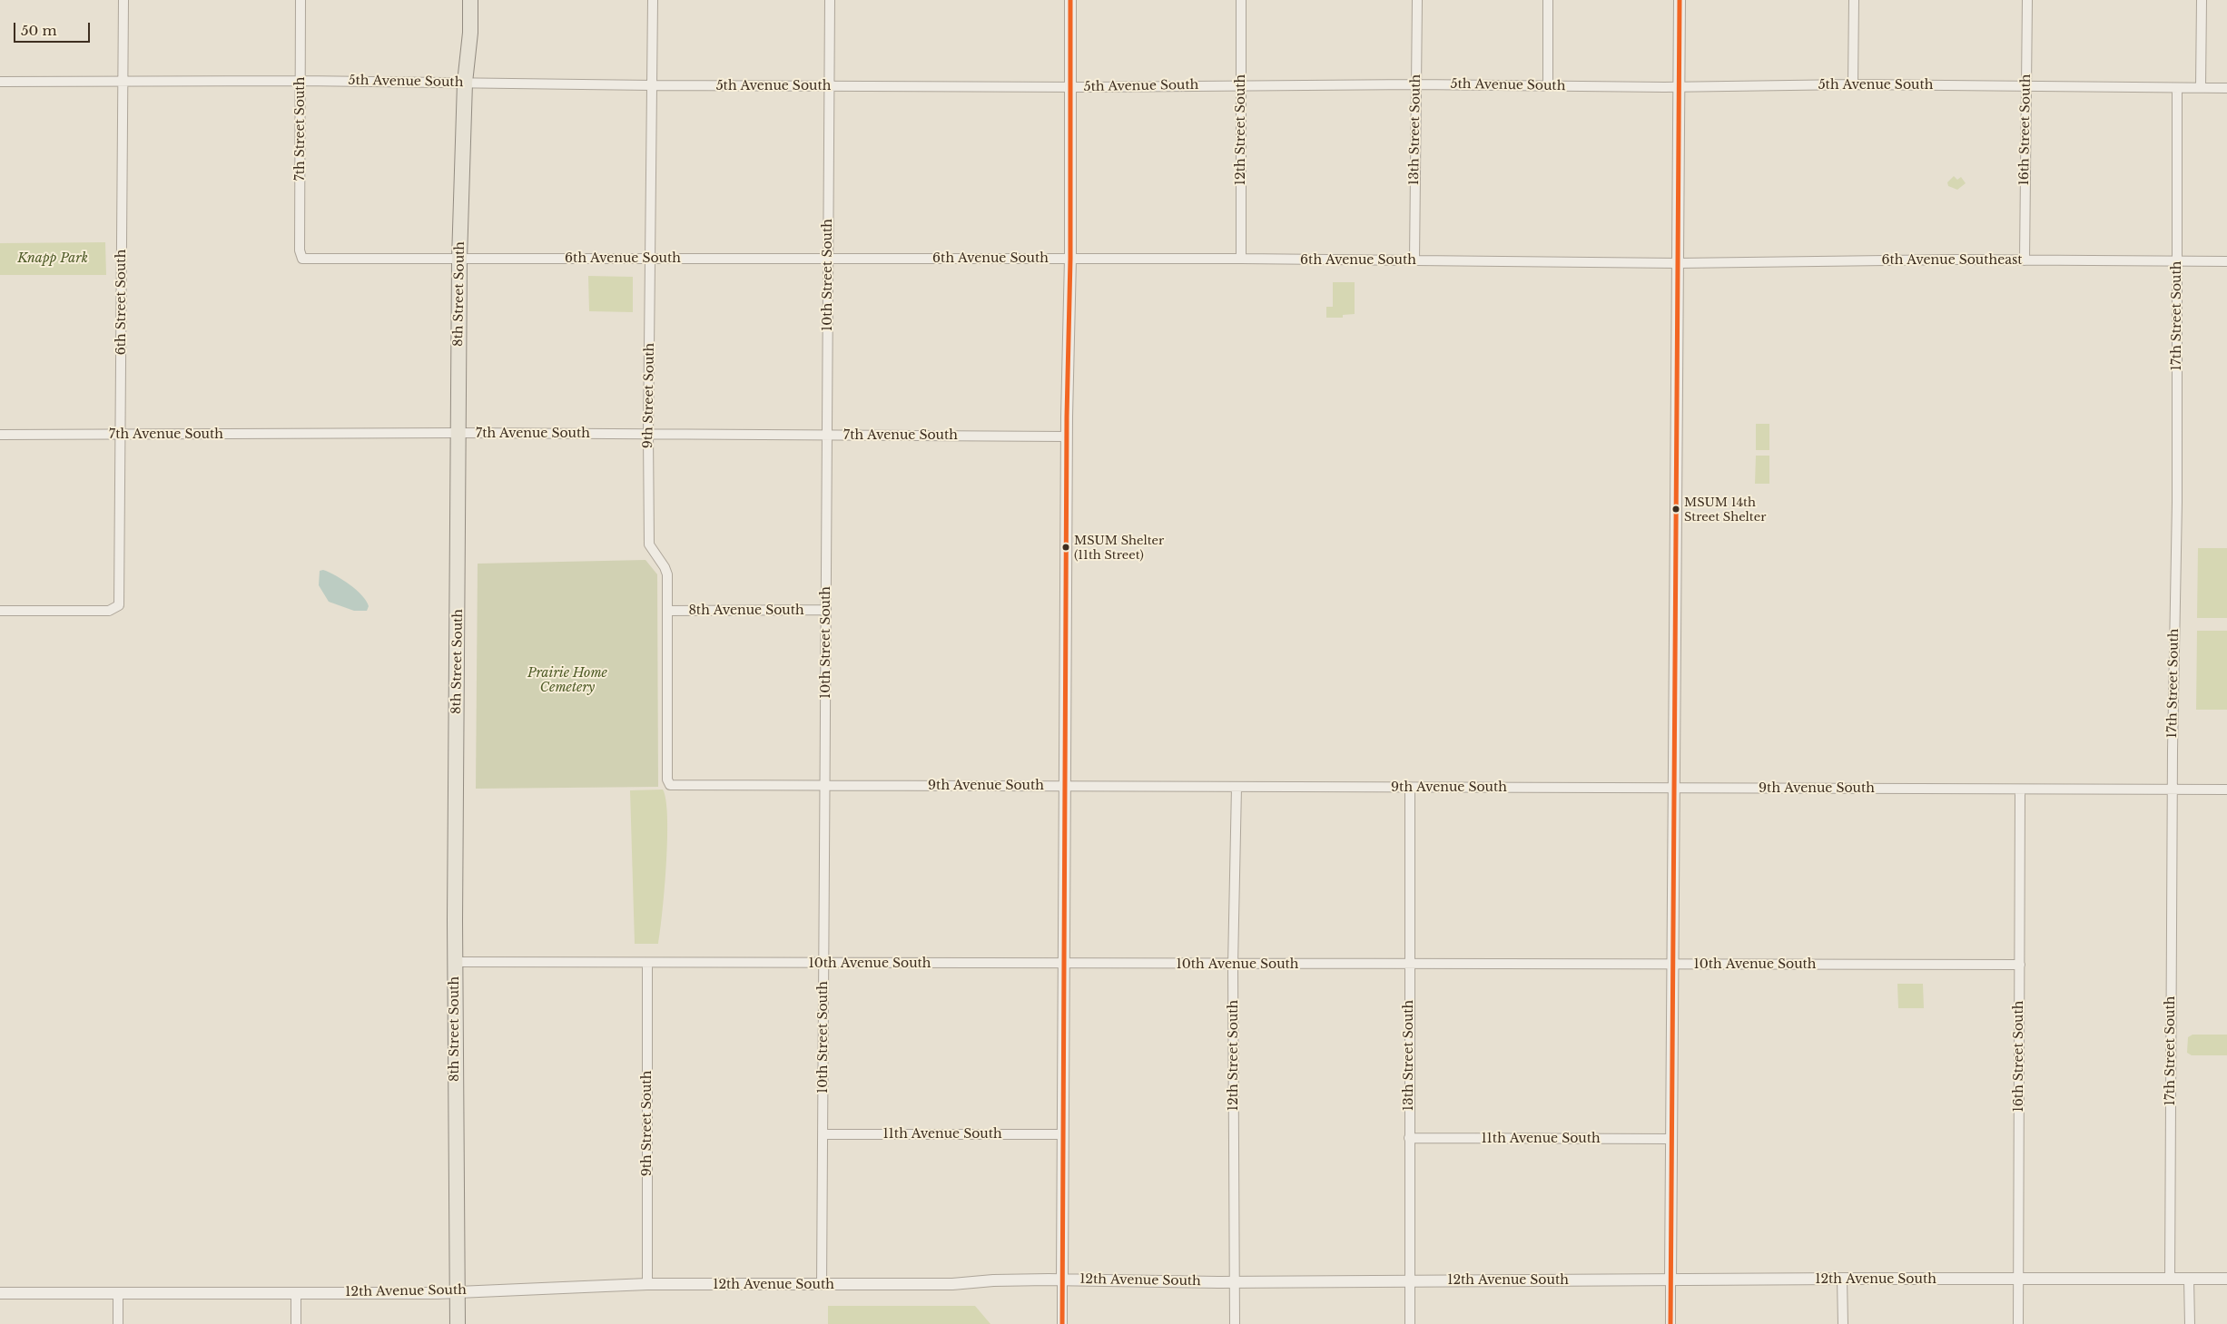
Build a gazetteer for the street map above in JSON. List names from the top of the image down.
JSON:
{
  "streets": {
    "main road": ["8th Street South"],
    "street": [
      "5th Avenue South",
      "7th Street South",
      "12th Street South",
      "13th Street South",
      "16th Street South",
      "6th Avenue South",
      "6th Avenue Southeast",
      "10th Street South",
      "6th Street South",
      "17th Street South",
      "9th Street South",
      "7th Avenue South",
      "8th Avenue South",
      "9th Avenue South",
      "10th Avenue South",
      "11th Avenue South",
      "12th Avenue South"
    ]
  },
  "crossings": [
    ["5th Avenue South", "7th Street South"],
    ["5th Avenue South", "12th Street South"],
    ["5th Avenue South", "13th Street South"],
    ["5th Avenue South", "16th Street South"],
    ["5th Avenue South", "10th Street South"],
    ["5th Avenue South", "8th Street South"],
    ["5th Avenue South", "6th Street South"],
    ["5th Avenue South", "17th Street South"],
    ["5th Avenue South", "9th Street South"],
    ["7th Street South", "6th Avenue South"],
    ["12th Street South", "6th Avenue South"],
    ["12th Street South", "9th Avenue South"],
    ["12th Street South", "10th Avenue South"],
    ["12th Street South", "12th Avenue South"],
    ["13th Street South", "6th Avenue South"],
    ["13th Street South", "9th Avenue South"],
    ["13th Street South", "10th Avenue South"],
    ["13th Street South", "11th Avenue South"],
    ["13th Street South", "12th Avenue South"],
    ["16th Street South", "6th Avenue Southeast"],
    ["16th Street South", "9th Avenue South"],
    ["16th Street South", "10th Avenue South"],
    ["16th Street South", "12th Avenue South"],
    ["6th Avenue South", "6th Avenue Southeast"],
    ["6th Avenue South", "10th Street South"],
    ["6th Avenue South", "8th Street South"],
    ["6th Avenue South", "9th Street South"],
    ["6th Avenue Southeast", "17th Street South"],
    ["10th Street South", "7th Avenue South"],
    ["10th Street South", "8th Avenue South"],
    ["10th Street South", "9th Avenue South"],
    ["10th Street South", "10th Avenue South"],
    ["10th Street South", "11th Avenue South"],
    ["10th Street South", "12th Avenue South"],
    ["8th Street South", "7th Avenue South"],
    ["8th Street South", "10th Avenue South"],
    ["8th Street South", "12th Avenue South"],
    ["6th Street South", "7th Avenue South"],
    ["17th Street South", "9th Avenue South"],
    ["17th Street South", "12th Avenue South"],
    ["9th Street South", "7th Avenue South"],
    ["9th Street South", "8th Avenue South"],
    ["9th Street South", "9th Avenue South"],
    ["9th Street South", "10th Avenue South"],
    ["9th Street South", "12th Avenue South"]
  ],
  "parks": ["Knapp Park", "Prairie Home Cemetery"],
  "places": ["MSUM 14th Street Shelter", "MSUM Shelter (11th Street)"],
  "scale_bar": "50 m"
}
